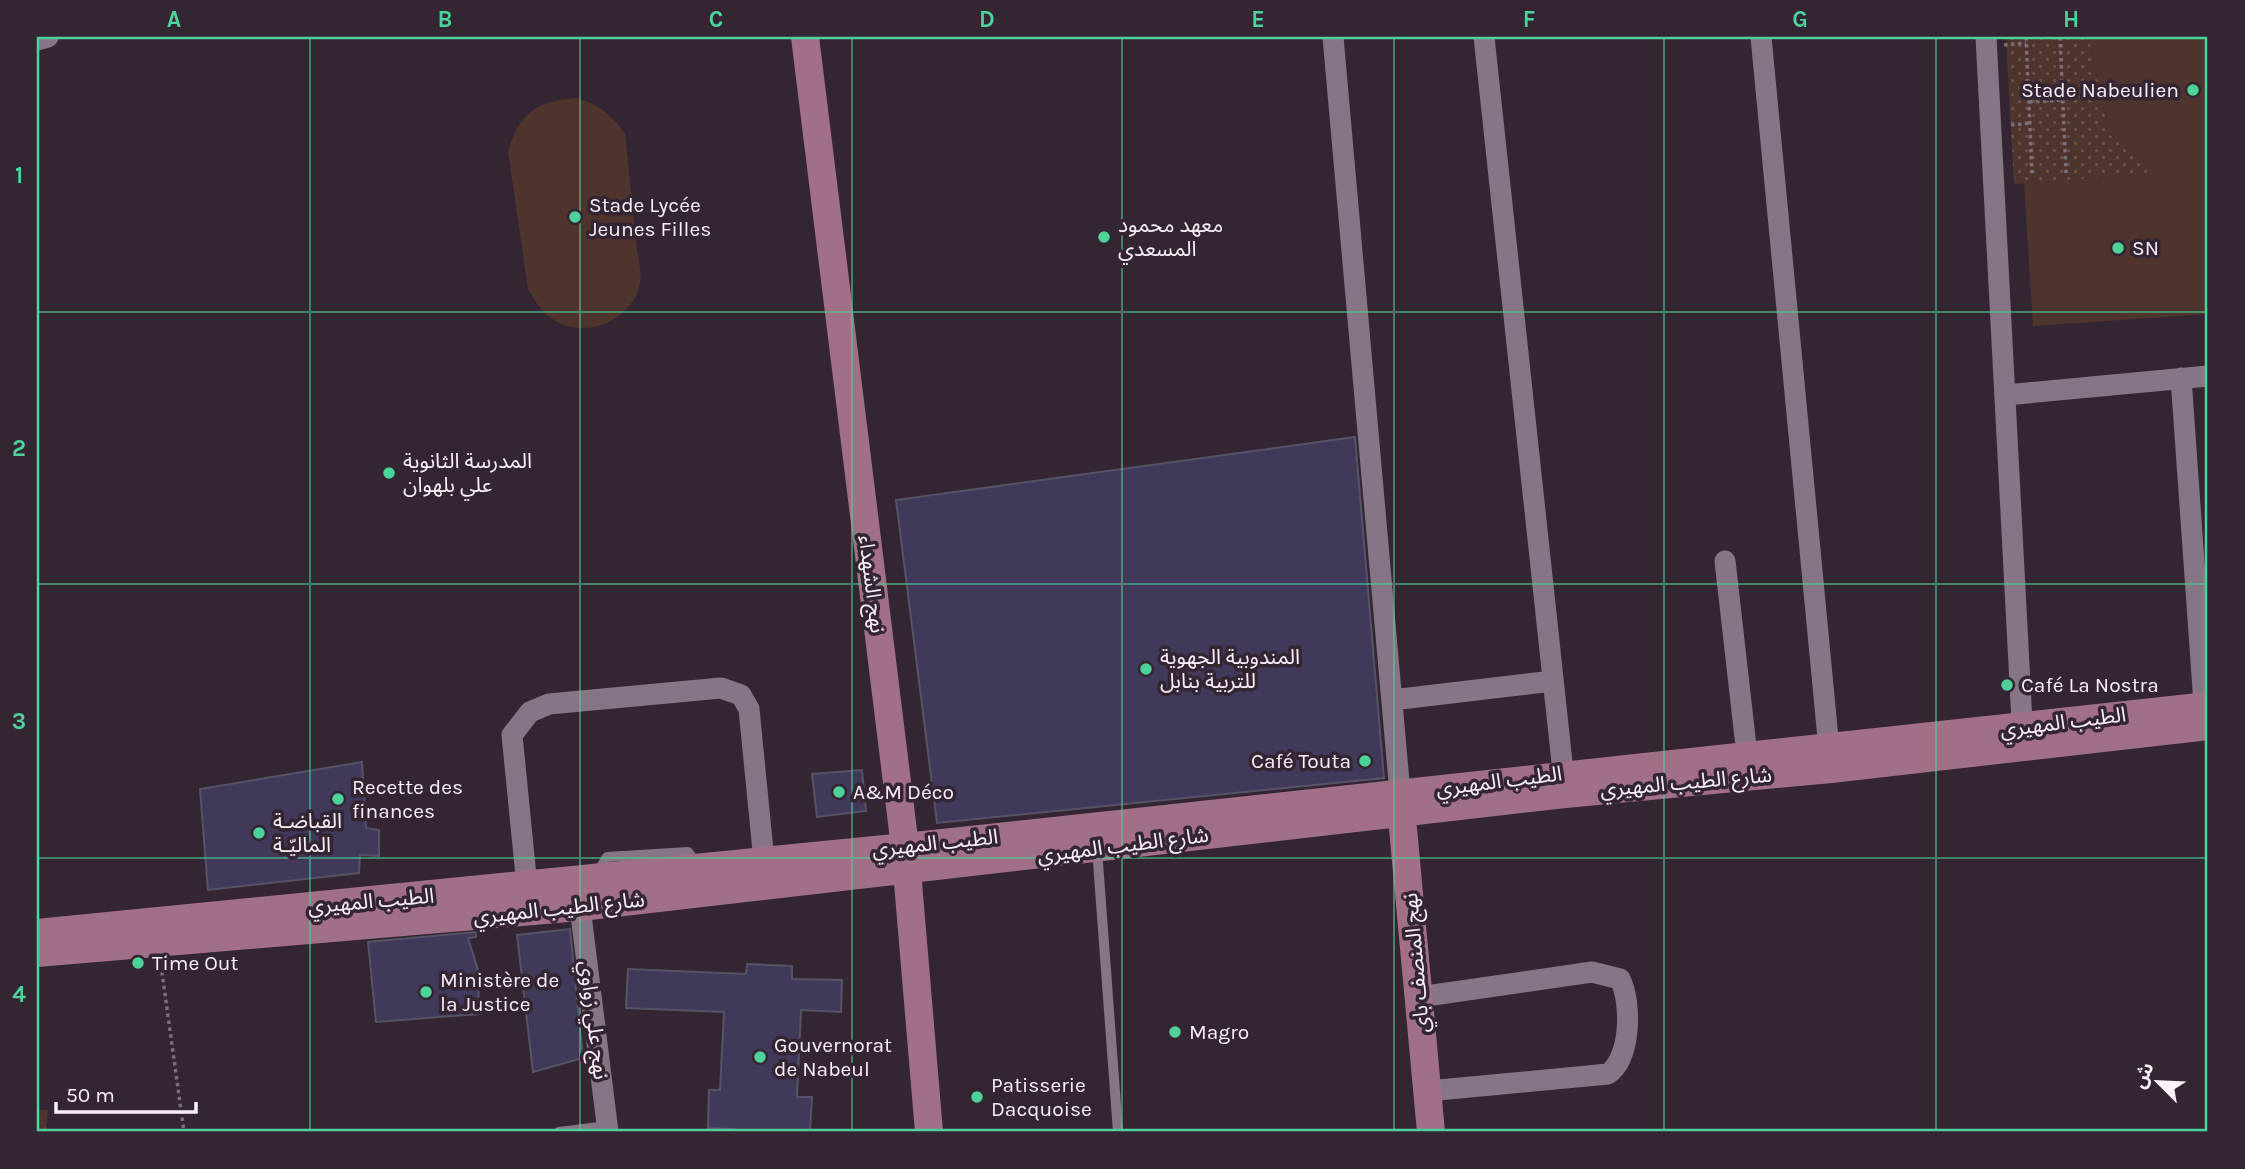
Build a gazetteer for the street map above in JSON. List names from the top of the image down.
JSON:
{
  "streets": {
    "street": [
      "نهج الشهداء",
      "الطيب المهيري",
      "شارع الطيب المهيري",
      "نهج المنصف باي",
      "نهج علي زواوي"
    ]
  },
  "crossings": [
    ["نهج الشهداء", "الطيب المهيري"],
    ["نهج الشهداء", "شارع الطيب المهيري"],
    ["الطيب المهيري", "شارع الطيب المهيري"],
    ["الطيب المهيري", "نهج المنصف باي"],
    ["شارع الطيب المهيري", "نهج المنصف باي"],
    ["شارع الطيب المهيري", "نهج علي زواوي"]
  ],
  "places": [
    "Stade Nabeulien",
    "Stade Lycée Jeunes Filles",
    "معهد محمود المسعدي",
    "SN",
    "المدرسة الثانوية علي بلهوان",
    "المندوبية الجهوية للتربية بنابل",
    "Café La Nostra",
    "Café Touta",
    "A&M Déco",
    "Recette des finances",
    "القباضـة الماليّـة",
    "Time Out",
    "Ministère de la Justice",
    "Magro",
    "Gouvernorat de Nabeul",
    "Patisserie Dacquoise"
  ],
  "scale_bar": "50 m",
  "north": "top left",
  "grid": {
    "columns": [
      "A",
      "B",
      "C",
      "D",
      "E",
      "F",
      "G",
      "H"
    ],
    "rows": [
      "1",
      "2",
      "3",
      "4"
    ]
  }
}
